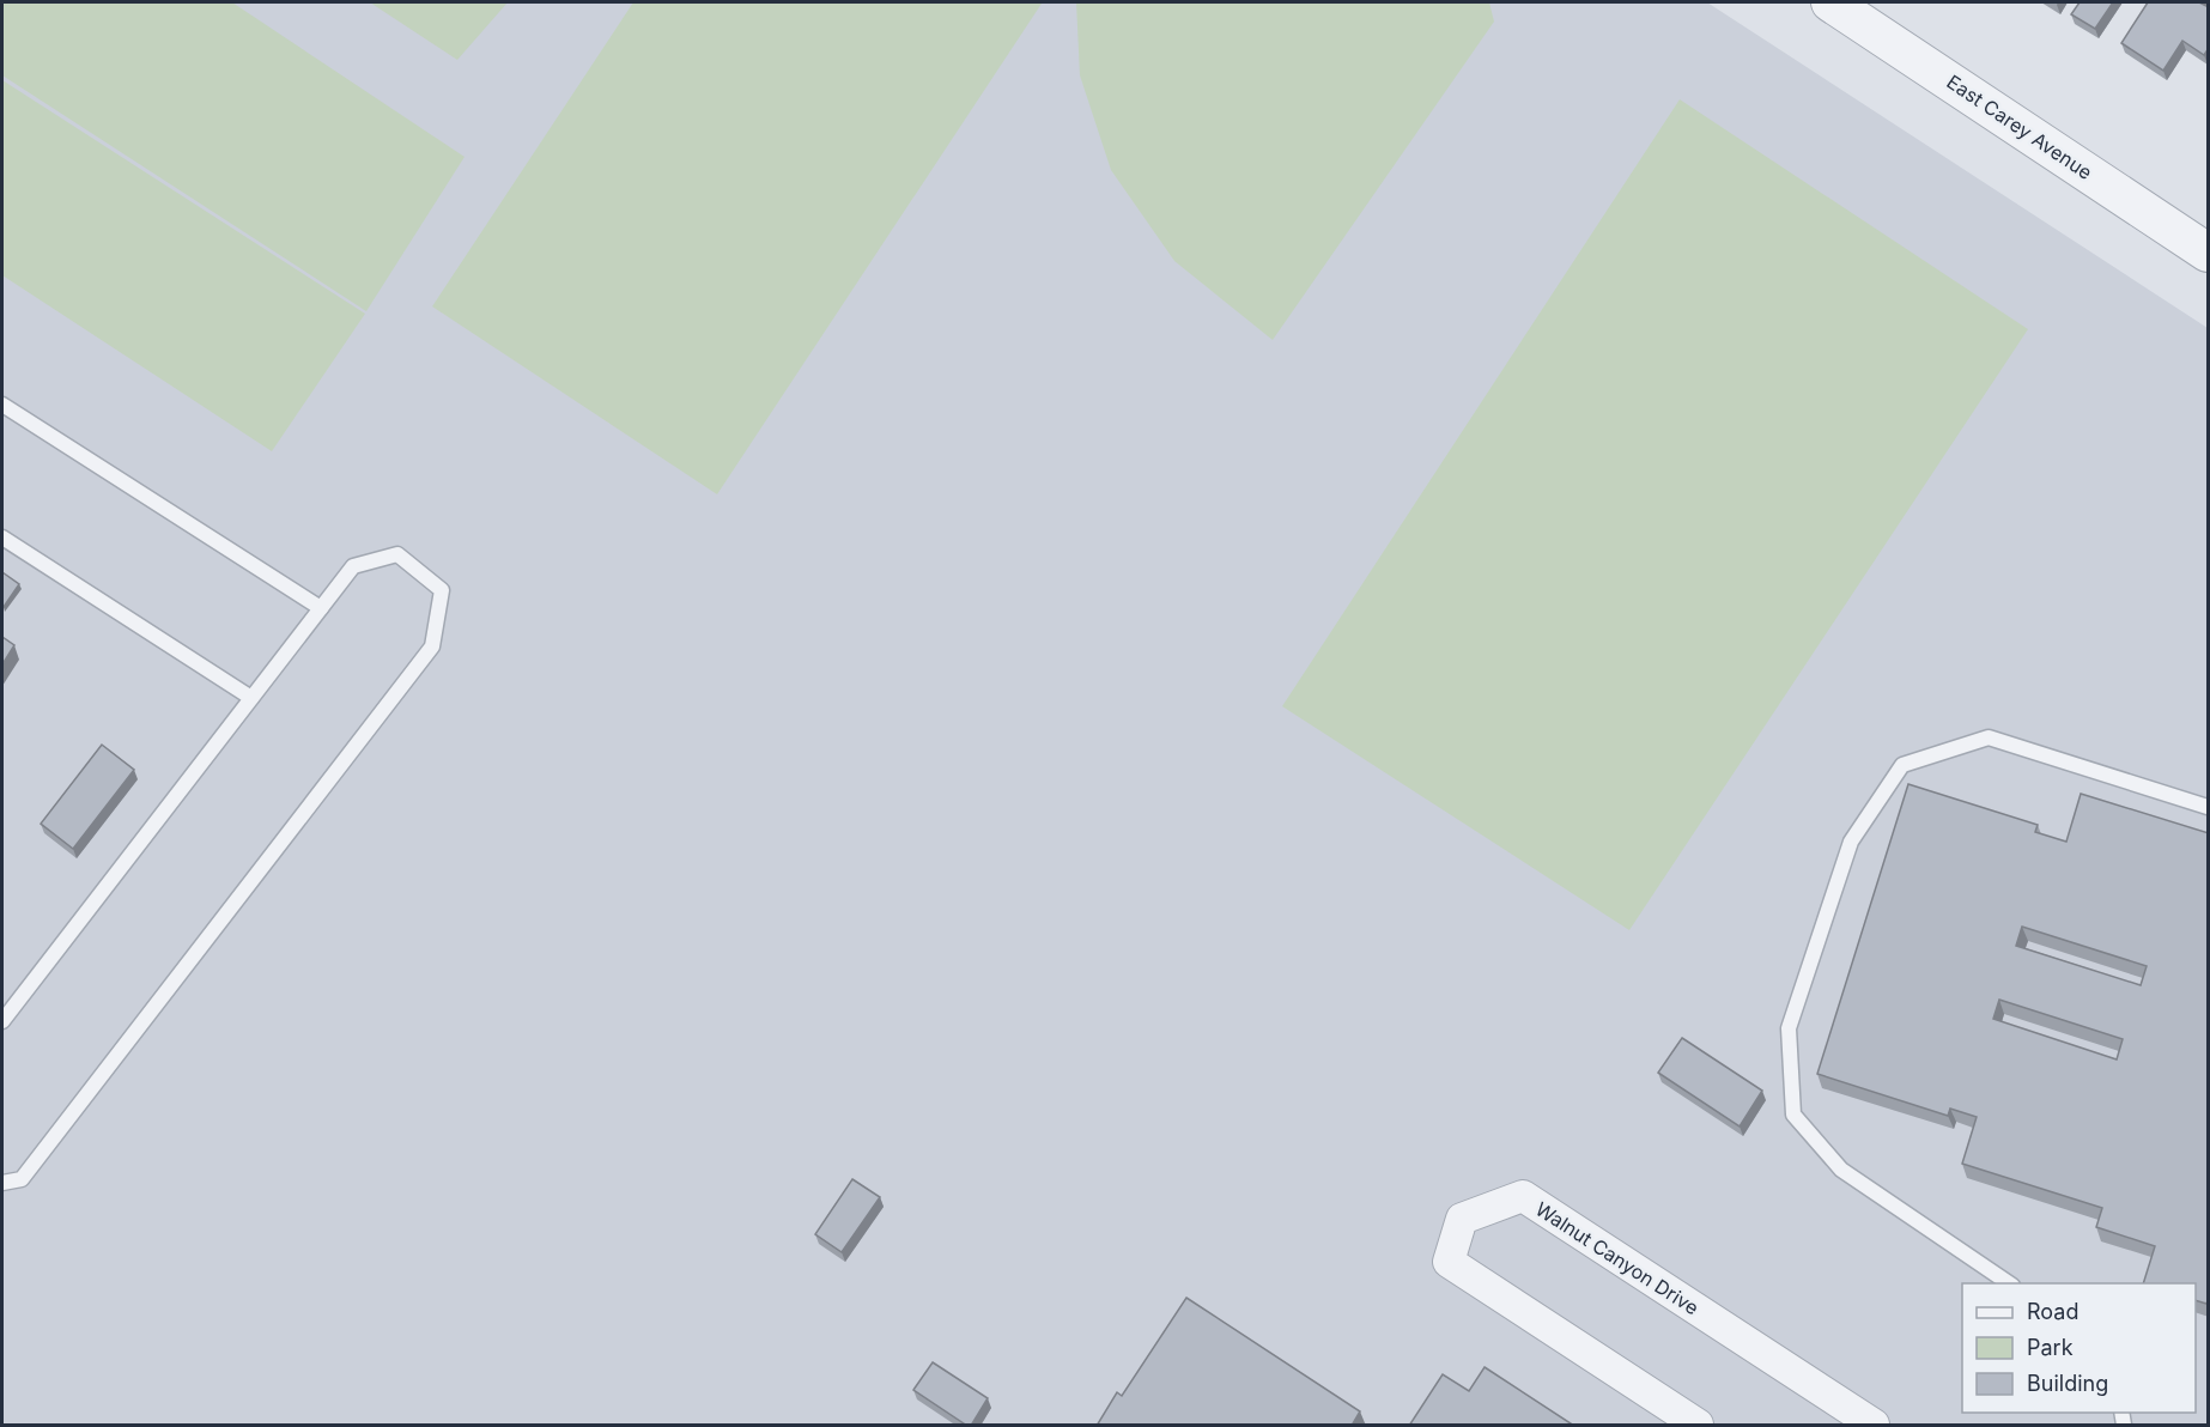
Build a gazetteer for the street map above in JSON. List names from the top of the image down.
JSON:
{
  "streets": {
    "street": ["East Carey Avenue", "Walnut Canyon Drive"]
  },
  "legend": ["Road", "Park", "Building"]
}
